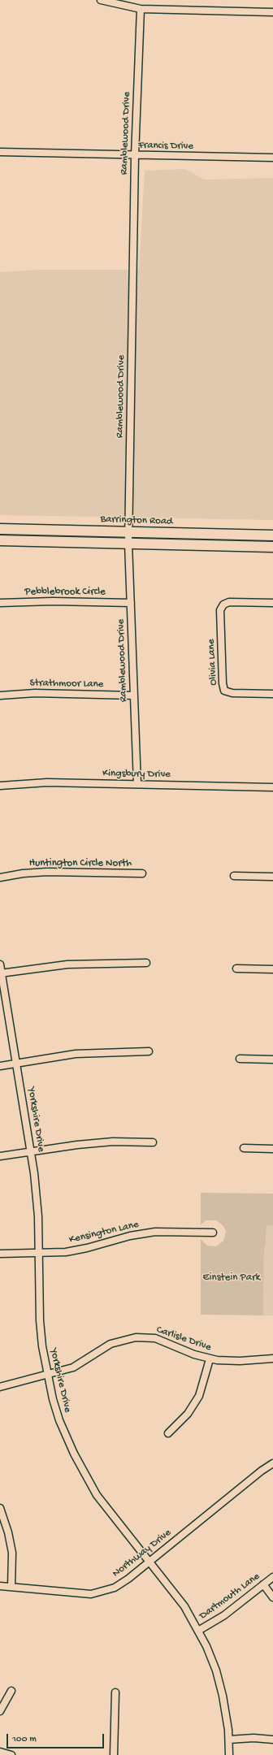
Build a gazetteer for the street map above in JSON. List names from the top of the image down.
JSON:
{
  "streets": {
    "main road": ["Barrington Road"],
    "street": [
      "Ramblewood Drive",
      "Francis Drive",
      "Pebblebrook Circle",
      "Olivia Lane",
      "Strathmoor Lane",
      "Kingsbury Drive",
      "Huntington Circle North",
      "Yorkshire Drive",
      "Kensington Lane",
      "Carlisle Drive",
      "Northway Drive",
      "Dartmouth Lane"
    ]
  },
  "crossings": [
    ["Ramblewood Drive", "Francis Drive"],
    ["Ramblewood Drive", "Barrington Road"],
    ["Ramblewood Drive", "Pebblebrook Circle"],
    ["Ramblewood Drive", "Strathmoor Lane"],
    ["Ramblewood Drive", "Kingsbury Drive"],
    ["Yorkshire Drive", "Kensington Lane"],
    ["Yorkshire Drive", "Carlisle Drive"],
    ["Yorkshire Drive", "Northway Drive"],
    ["Yorkshire Drive", "Dartmouth Lane"]
  ],
  "parks": ["Einstein Park"],
  "scale_bar": "100 m"
}
